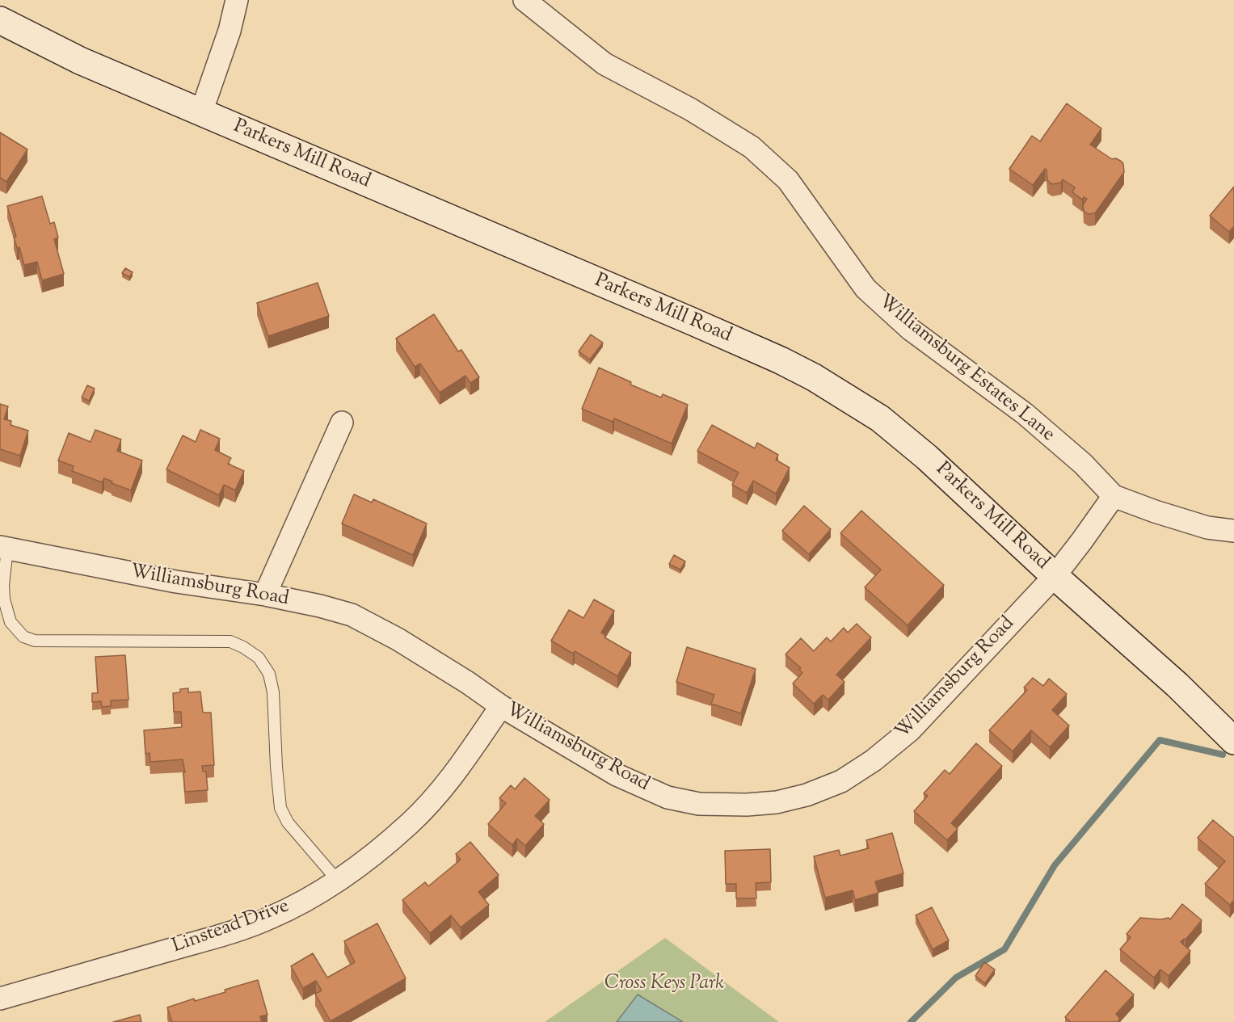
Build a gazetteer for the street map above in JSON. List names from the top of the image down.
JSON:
{
  "streets": {
    "main road": ["Parkers Mill Road"],
    "street": ["Williamsburg Estates Lane", "Williamsburg Road", "Linstead Drive"]
  },
  "crossings": [
    ["Parkers Mill Road", "Williamsburg Road"],
    ["Williamsburg Estates Lane", "Williamsburg Road"],
    ["Williamsburg Road", "Linstead Drive"]
  ],
  "parks": ["Cross Keys Park"]
}
